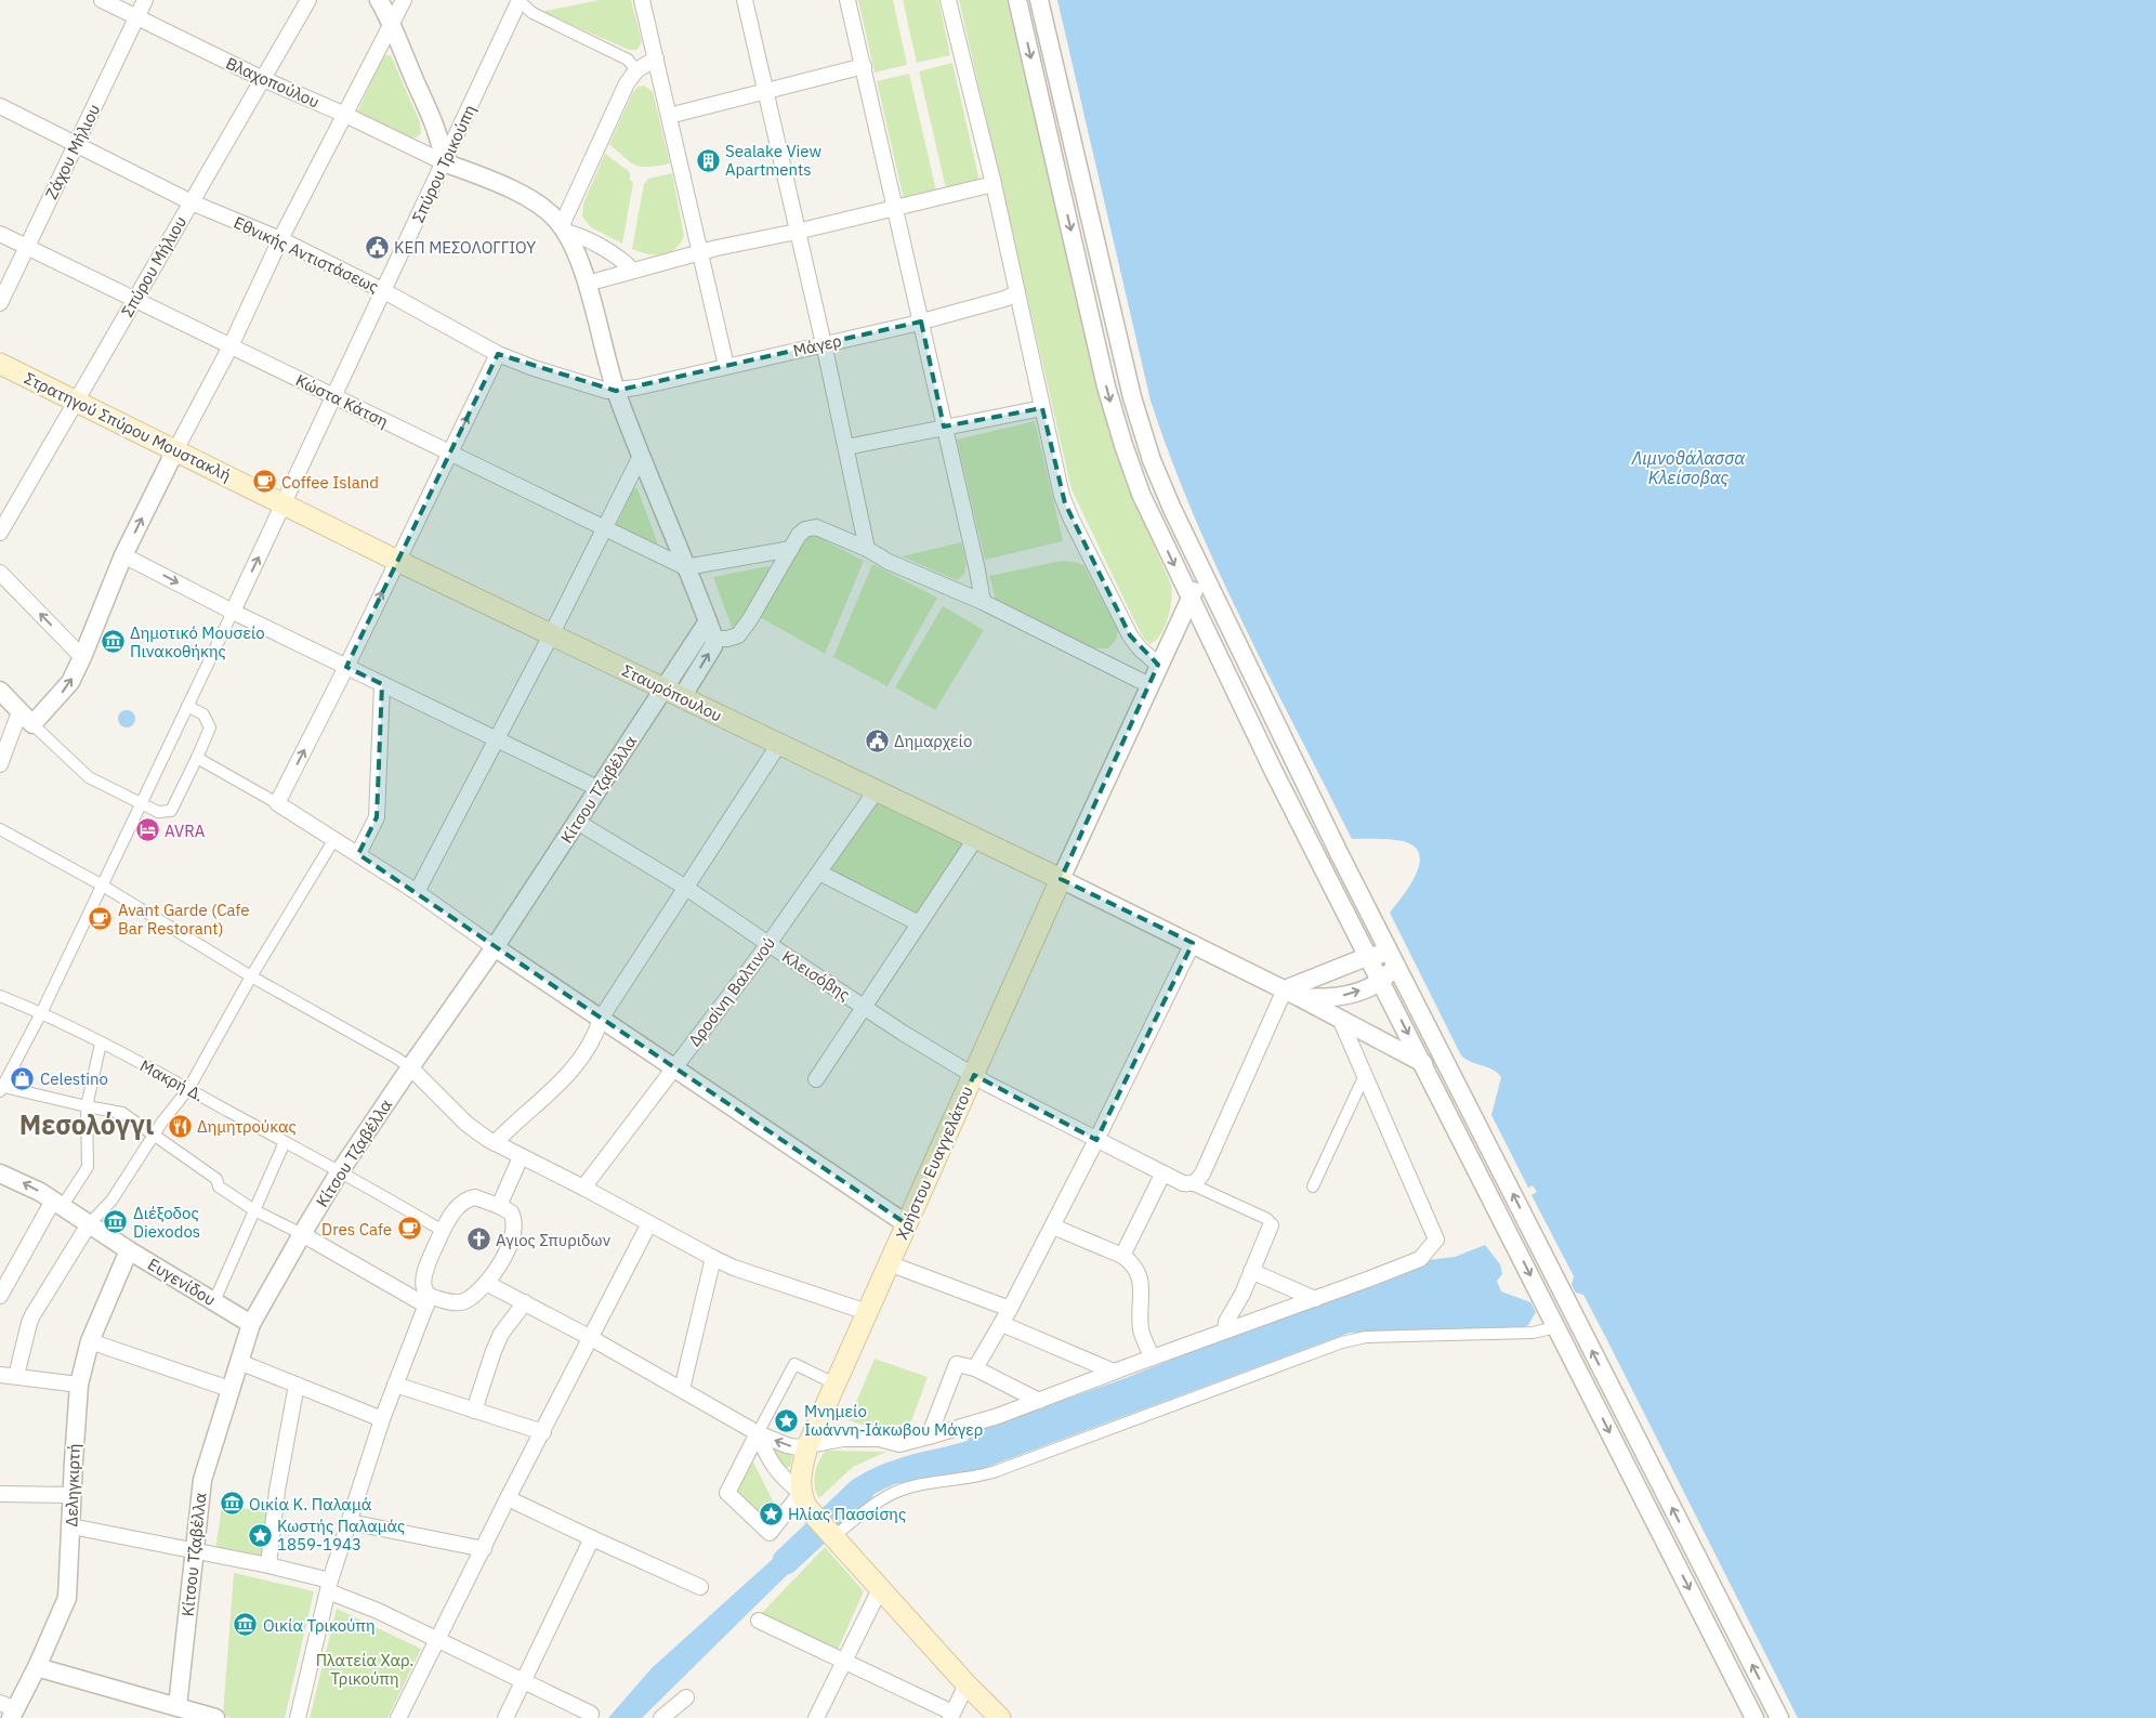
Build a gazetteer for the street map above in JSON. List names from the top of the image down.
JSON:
{
  "streets": {
    "main road": ["Στρατηγού Σπύρου Μουστακλή", "Σταυρόπουλου", "Χρήστου Ευαγγελάτου"],
    "street": [
      "Βλαχοπούλου",
      "Ζάχου Μήλιου",
      "Σπύρου Τρικούπη",
      "Εθνικής Αντιστάσεως",
      "Σπύρου Μήλιου",
      "Μάγερ",
      "Κώστα Κάτση",
      "Κίτσου Τζαβέλλα",
      "Κλεισόβης",
      "Δροσίνη Βαλτινού",
      "Μακρή Δ.",
      "Ευγενίδου",
      "Δεληγκιρτή"
    ]
  },
  "crossings": [
    ["Βλαχοπούλου", "Ζάχου Μήλιου"],
    ["Βλαχοπούλου", "Σπύρου Τρικούπη"],
    ["Βλαχοπούλου", "Σπύρου Μήλιου"],
    ["Ζάχου Μήλιου", "Εθνικής Αντιστάσεως"],
    ["Ζάχου Μήλιου", "Κώστα Κάτση"],
    ["Σπύρου Τρικούπη", "Εθνικής Αντιστάσεως"],
    ["Σπύρου Τρικούπη", "Κώστα Κάτση"],
    ["Σπύρου Τρικούπη", "Στρατηγού Σπύρου Μουστακλή"],
    ["Σπύρου Τρικούπη", "Σταυρόπουλου"],
    ["Εθνικής Αντιστάσεως", "Σπύρου Μήλιου"],
    ["Εθνικής Αντιστάσεως", "Μάγερ"],
    ["Σπύρου Μήλιου", "Κώστα Κάτση"],
    ["Σπύρου Μήλιου", "Στρατηγού Σπύρου Μουστακλή"],
    ["Στρατηγού Σπύρου Μουστακλή", "Σταυρόπουλου"],
    ["Σταυρόπουλου", "Κίτσου Τζαβέλλα"],
    ["Σταυρόπουλου", "Δροσίνη Βαλτινού"],
    ["Σταυρόπουλου", "Χρήστου Ευαγγελάτου"],
    ["Κίτσου Τζαβέλλα", "Κλεισόβης"],
    ["Κίτσου Τζαβέλλα", "Μακρή Δ."],
    ["Κίτσου Τζαβέλλα", "Ευγενίδου"],
    ["Κλεισόβης", "Δροσίνη Βαλτινού"],
    ["Κλεισόβης", "Χρήστου Ευαγγελάτου"],
    ["Ευγενίδου", "Δεληγκιρτή"]
  ],
  "districts": ["Μεσολόγγι"],
  "water": ["Λιμνοθάλασσα Κλείσοβας"],
  "parks": ["Πλατεία Χαρ. Τρικούπη"],
  "places": {
    "building": ["Sealake View Apartments"],
    "public building": ["ΚΕΠ ΜΕΣΟΛΟΓΓΙΟΥ", "Δημαρχείο"],
    "cafe": ["Coffee Island", "Avant Garde (Cafe Bar Restorant)", "Dres Cafe"],
    "museum": [
      "Δημοτικό Μουσείο Πινακοθήκης",
      "Διέξοδος Diexodos",
      "Οικία Κ. Παλαμά",
      "Οικία Τρικούπη"
    ],
    "hotel": ["AVRA"],
    "shop": ["Celestino"],
    "restaurant": ["Δημητρούκας"],
    "church": ["Αγιος Σπυριδων"],
    "place": ["Μνημείο Ιωάννη-Ιάκωβου Μάγερ", "Ηλίας Πασσίσης", "Κωστής Παλαμάς 1859-1943"]
  }
}
